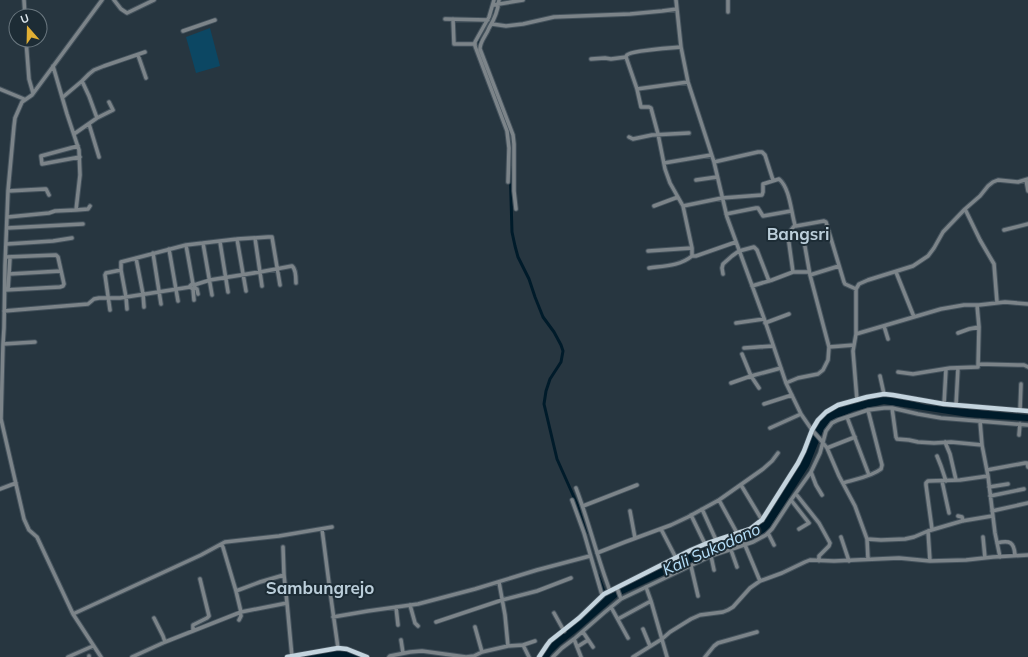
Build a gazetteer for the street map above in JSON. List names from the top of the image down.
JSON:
{
  "districts": ["Bangsri", "Sambungrejo"],
  "water": ["Kali Sukodono"],
  "north": "top"
}
